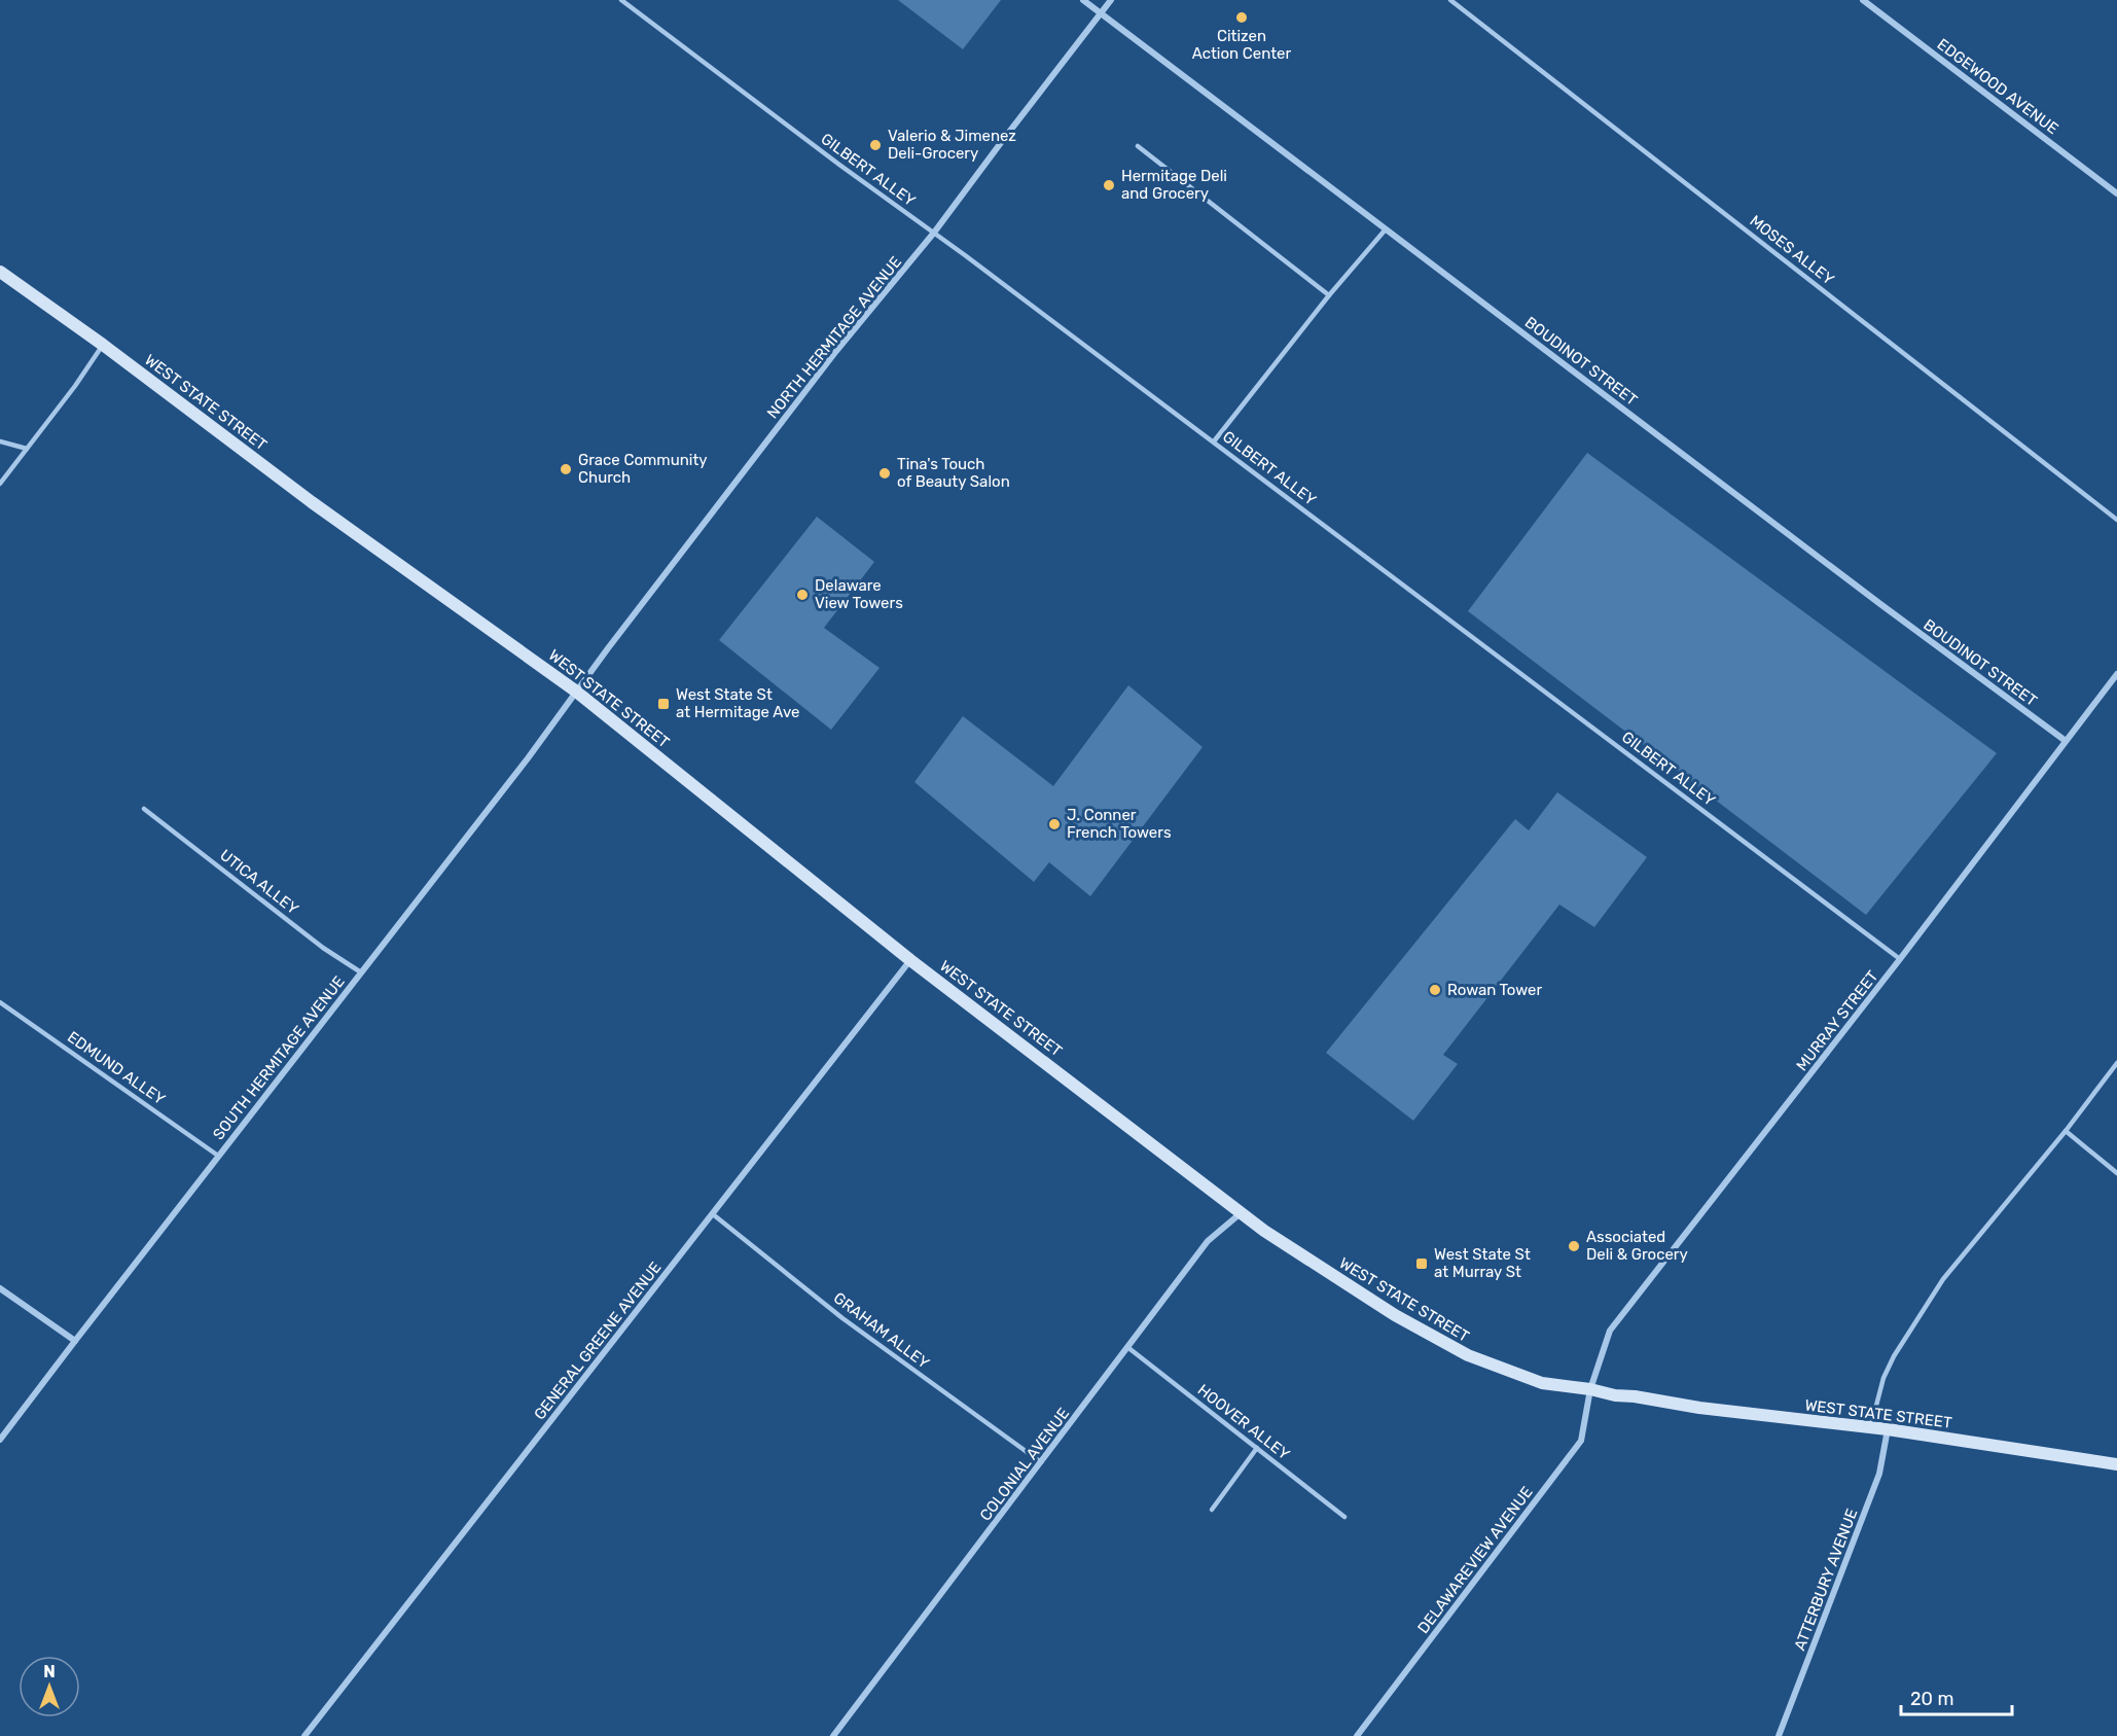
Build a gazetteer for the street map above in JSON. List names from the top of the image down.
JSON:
{
  "streets": {
    "street": [
      "EDGEWOOD AVENUE",
      "NORTH HERMITAGE AVENUE",
      "BOUDINOT STREET",
      "WEST STATE STREET",
      "MURRAY STREET",
      "SOUTH HERMITAGE AVENUE",
      "GENERAL GREENE AVENUE",
      "COLONIAL AVENUE",
      "DELAWAREVIEW AVENUE",
      "ATTERBURY AVENUE"
    ],
    "lane": [
      "GILBERT ALLEY",
      "MOSES ALLEY",
      "UTICA ALLEY",
      "EDMUND ALLEY",
      "GRAHAM ALLEY",
      "HOOVER ALLEY"
    ]
  },
  "crossings": [
    ["GILBERT ALLEY", "NORTH HERMITAGE AVENUE"],
    ["GILBERT ALLEY", "MURRAY STREET"],
    ["NORTH HERMITAGE AVENUE", "BOUDINOT STREET"],
    ["NORTH HERMITAGE AVENUE", "WEST STATE STREET"],
    ["NORTH HERMITAGE AVENUE", "SOUTH HERMITAGE AVENUE"],
    ["BOUDINOT STREET", "MURRAY STREET"],
    ["WEST STATE STREET", "MURRAY STREET"],
    ["WEST STATE STREET", "SOUTH HERMITAGE AVENUE"],
    ["WEST STATE STREET", "GENERAL GREENE AVENUE"],
    ["WEST STATE STREET", "COLONIAL AVENUE"],
    ["WEST STATE STREET", "DELAWAREVIEW AVENUE"],
    ["WEST STATE STREET", "ATTERBURY AVENUE"],
    ["UTICA ALLEY", "SOUTH HERMITAGE AVENUE"],
    ["MURRAY STREET", "DELAWAREVIEW AVENUE"],
    ["SOUTH HERMITAGE AVENUE", "EDMUND ALLEY"],
    ["GRAHAM ALLEY", "GENERAL GREENE AVENUE"],
    ["GRAHAM ALLEY", "COLONIAL AVENUE"],
    ["HOOVER ALLEY", "COLONIAL AVENUE"]
  ],
  "places": {
    "other": [
      "Citizen Action Center",
      "Valerio & Jimenez Deli-Grocery",
      "Hermitage Deli and Grocery",
      "Grace Community Church",
      "Tina's Touch of Beauty Salon",
      "Delaware View Towers",
      "J. Conner French Towers",
      "Rowan Tower",
      "Associated Deli & Grocery"
    ],
    "transit": ["West State St at Hermitage Ave", "West State St at Murray St"]
  },
  "scale_bar": "20 m",
  "north": "top"
}
